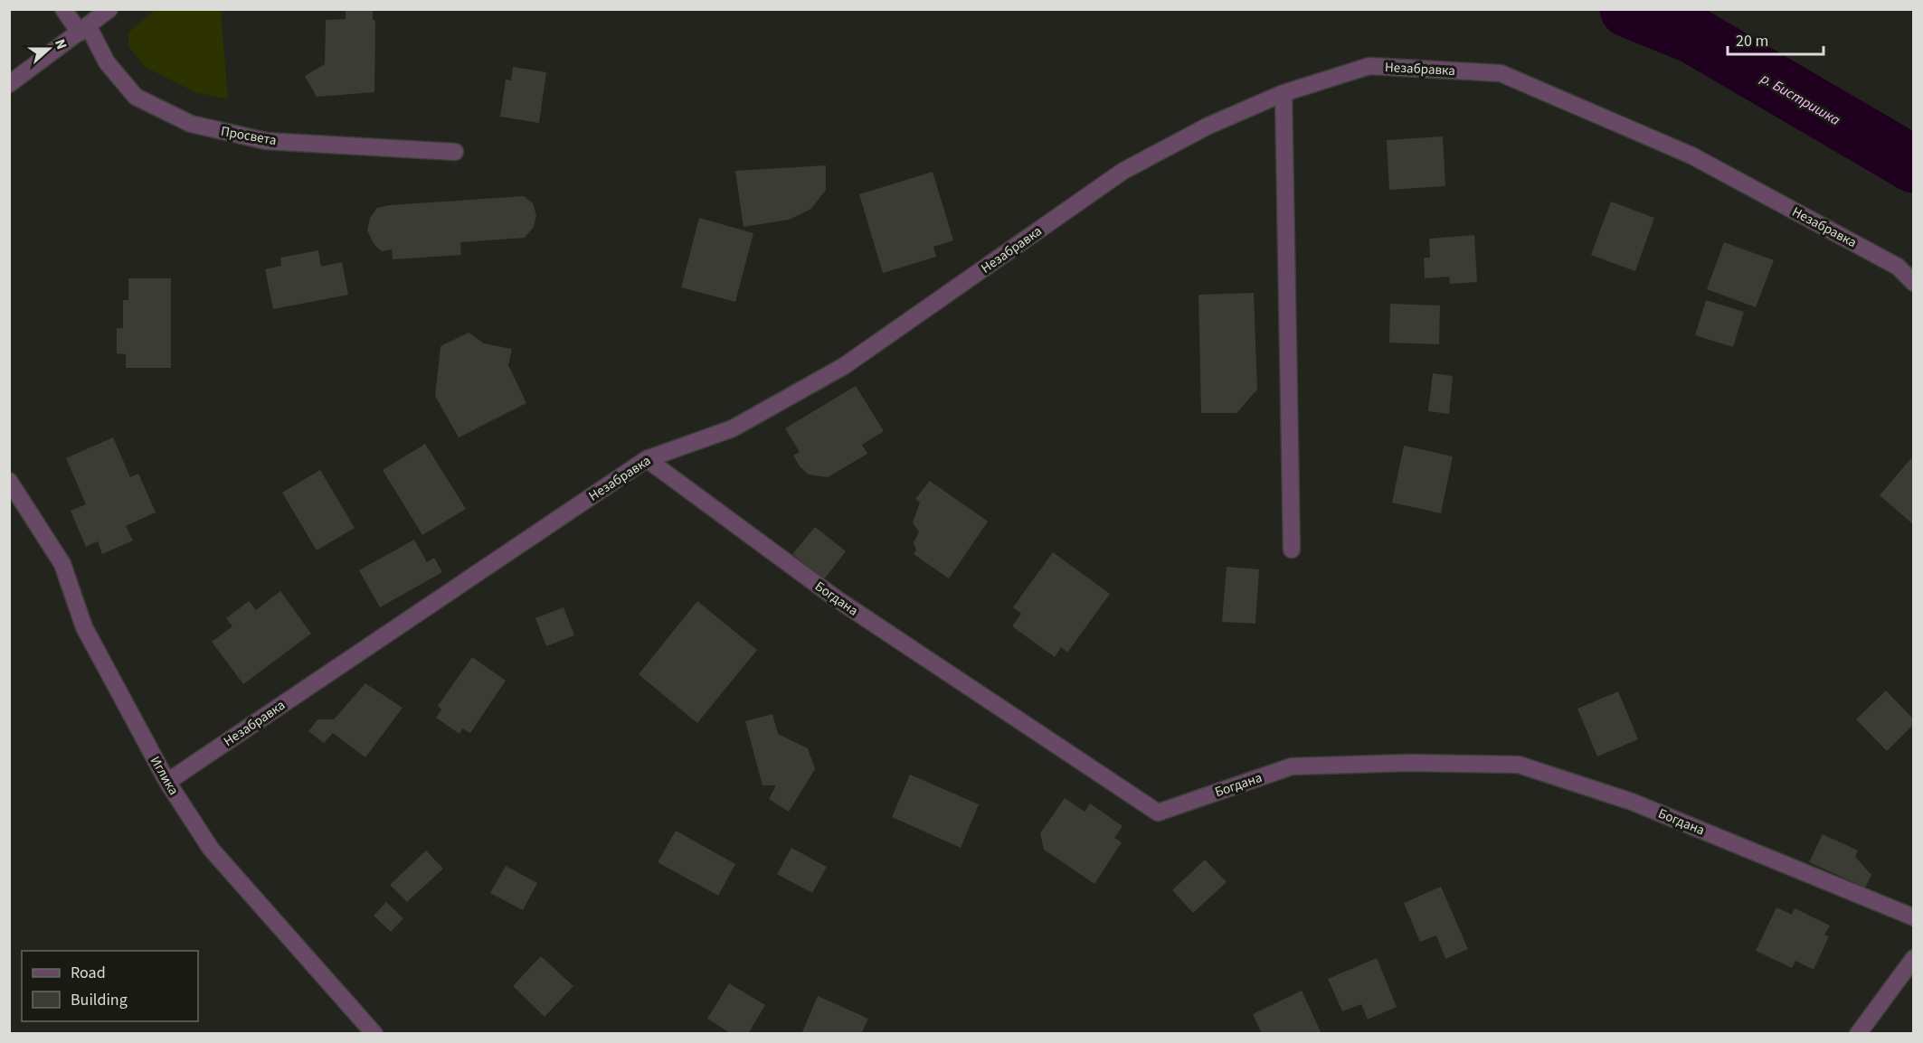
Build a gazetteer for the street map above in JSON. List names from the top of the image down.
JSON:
{
  "streets": {
    "street": [
      "Незабравка",
      "Просвета",
      "Богдана",
      "Иглика"
    ]
  },
  "crossings": [
    ["Незабравка", "Богдана"],
    ["Незабравка", "Иглика"]
  ],
  "water": ["р. Бистришка"],
  "legend": ["Road", "Building"],
  "scale_bar": "20 m",
  "north": "right"
}
